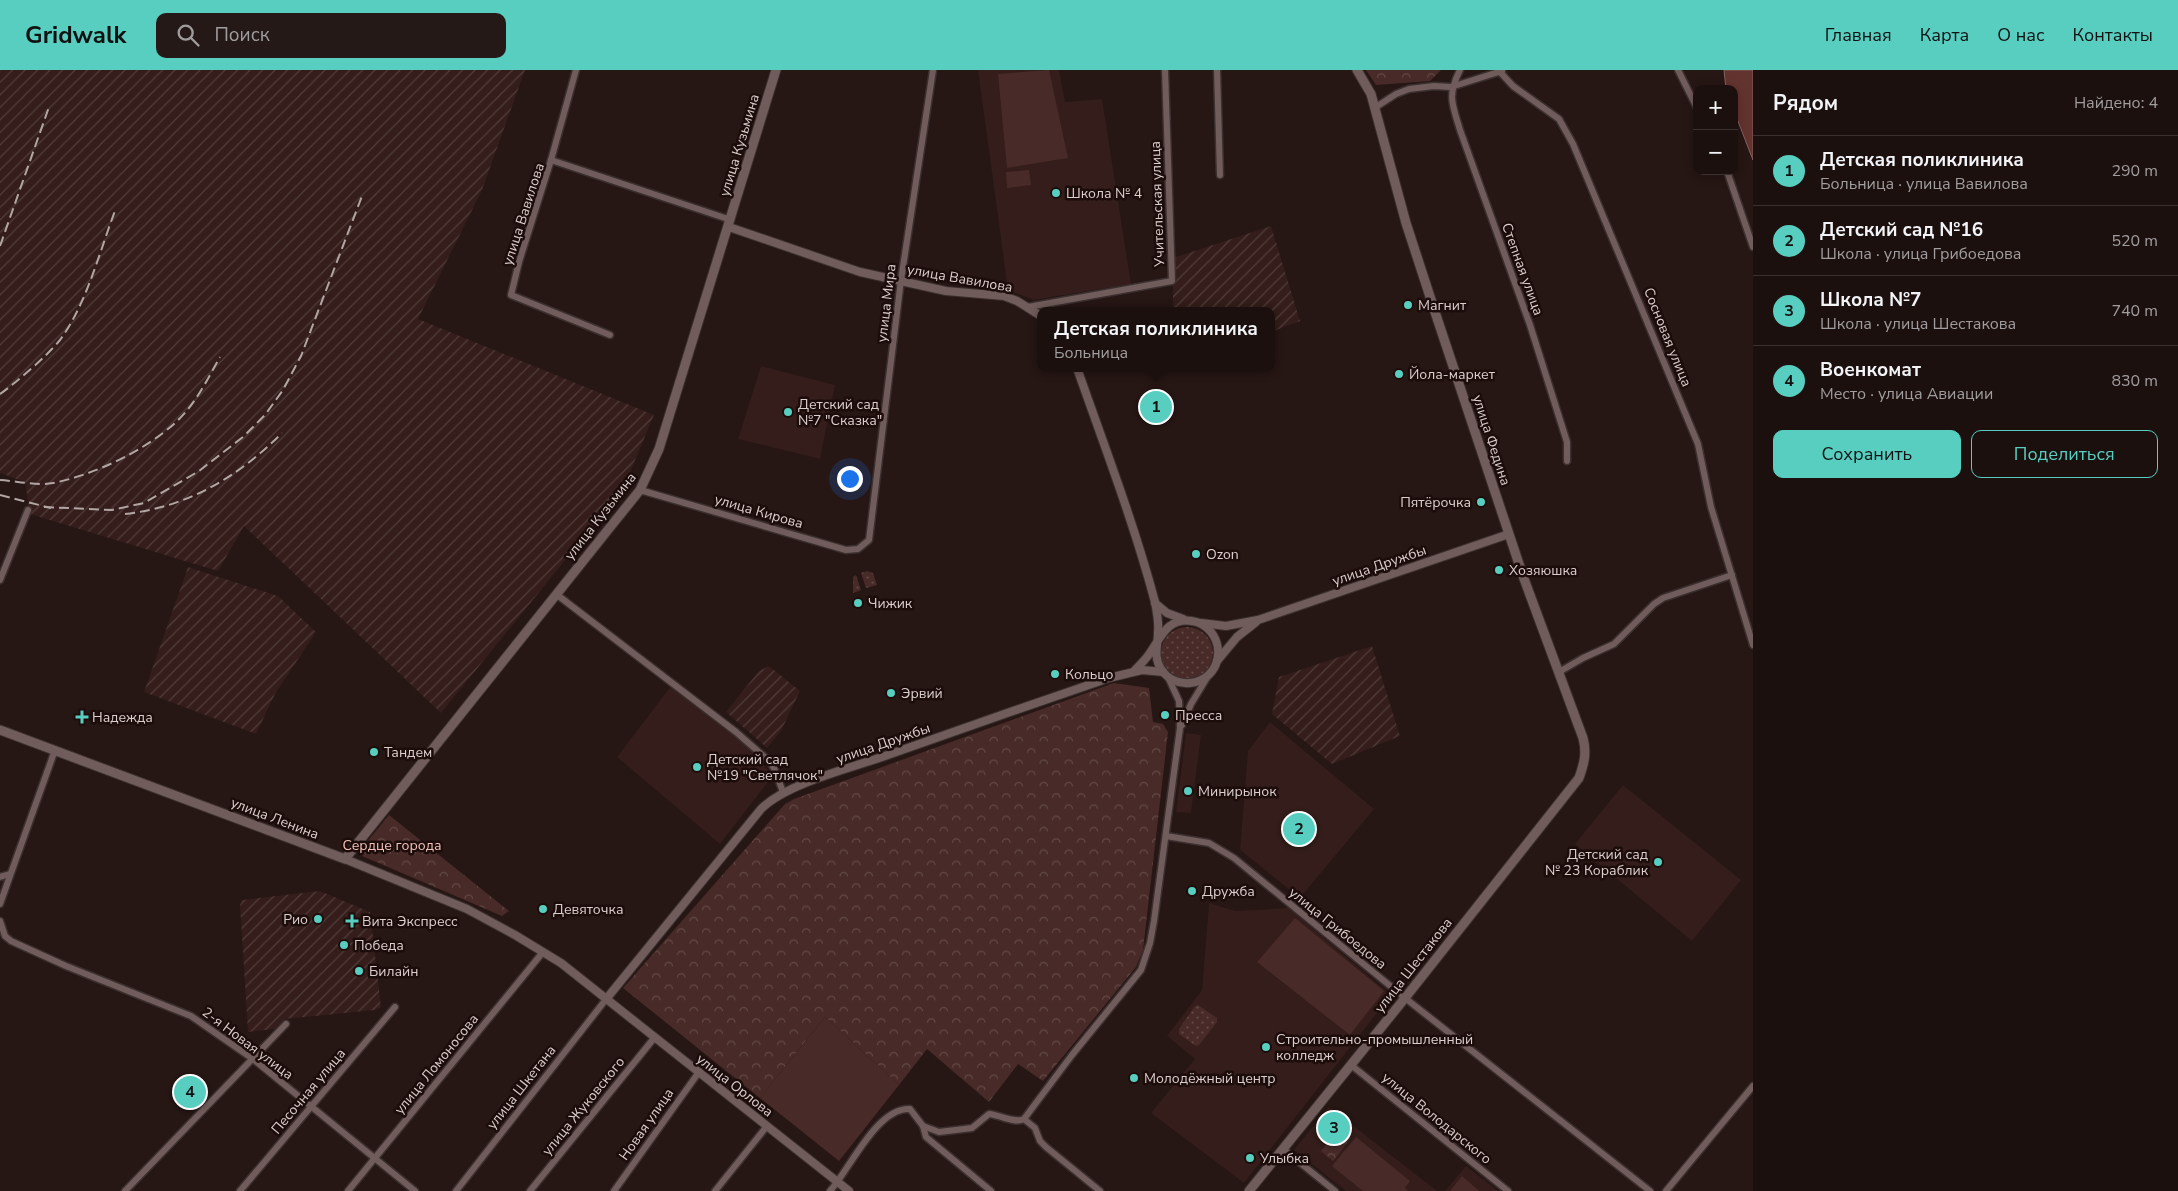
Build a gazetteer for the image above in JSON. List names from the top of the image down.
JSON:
{
  "streets": {
    "main road": [
      "улица Кузьмина",
      "улица Федина",
      "улица Ленина",
      "улица Шестакова"
    ],
    "street": [
      "Учительская улица",
      "улица Вавилова",
      "Степная улица",
      "улица Мира",
      "Сосновая улица",
      "улица Кирова",
      "улица Дружбы",
      "улица Грибоедова",
      "2-я Новая улица",
      "улица Ломоносова",
      "улица Орлова",
      "улица Шкетана",
      "Песочная улица",
      "улица Жуковского",
      "улица Володарского",
      "Новая улица"
    ]
  },
  "crossings": [
    ["улица Кузьмина", "улица Вавилова"],
    ["улица Кузьмина", "улица Кирова"],
    ["улица Кузьмина", "улица Ленина"],
    ["Учительская улица", "улица Вавилова"],
    ["улица Вавилова", "улица Мира"],
    ["улица Мира", "улица Кирова"],
    ["улица Федина", "улица Дружбы"],
    ["улица Федина", "улица Шестакова"],
    ["улица Дружбы", "улица Ленина"],
    ["улица Дружбы", "улица Орлова"],
    ["улица Дружбы", "улица Шкетана"],
    ["улица Ленина", "улица Ломоносова"],
    ["улица Ленина", "улица Орлова"],
    ["улица Ленина", "улица Шкетана"],
    ["улица Грибоедова", "улица Шестакова"],
    ["улица Шестакова", "улица Володарского"],
    ["2-я Новая улица", "улица Ломоносова"],
    ["2-я Новая улица", "Песочная улица"],
    ["улица Орлова", "улица Шкетана"],
    ["улица Орлова", "улица Жуковского"],
    ["улица Орлова", "Новая улица"]
  ],
  "parks": ["Сердце города"],
  "places": {
    "other": [
      "Школа № 4",
      "Магнит",
      "Йола-маркет",
      "Детский сад №7 \"Сказка\"",
      "Пятёрочка",
      "Ozon",
      "Хозяюшка",
      "Чижик",
      "Кольцо",
      "Эрвий",
      "Пресса",
      "Тандем",
      "Детский сад №19 \"Светлячок\"",
      "Минирынок",
      "Детский сад № 23 Кораблик",
      "Дружба",
      "Девяточка",
      "Рио",
      "Победа",
      "Билайн",
      "Строительно-промышленный колледж",
      "Молодёжный центр",
      "Улыбка"
    ],
    "health": ["Надежда", "Вита Экспресс"]
  },
  "page": {
    "header": "Gridwalk",
    "search": "Поиск",
    "nav": [
      "Главная",
      "Карта",
      "О нас",
      "Контакты"
    ],
    "heading": ["Рядом", "Найдено: 4"],
    "map_buttons": ["+", "−"],
    "list": [
      {
        "mark": "1",
        "name": "Детская поликлиника",
        "note": "Больница · улица Вавилова",
        "value": "290 m"
      },
      {
        "mark": "2",
        "name": "Детский сад №16",
        "note": "Школа · улица Грибоедова",
        "value": "520 m"
      },
      {
        "mark": "3",
        "name": "Школа №7",
        "note": "Школа · улица Шестакова",
        "value": "740 m"
      },
      {
        "mark": "4",
        "name": "Военкомат",
        "note": "Место · улица Авиации",
        "value": "830 m"
      }
    ],
    "popup": ["Детская поликлиника", "Больница"],
    "pins": [
      "1",
      "2",
      "4",
      "3"
    ],
    "buttons": ["Сохранить", "Поделиться"]
  }
}
